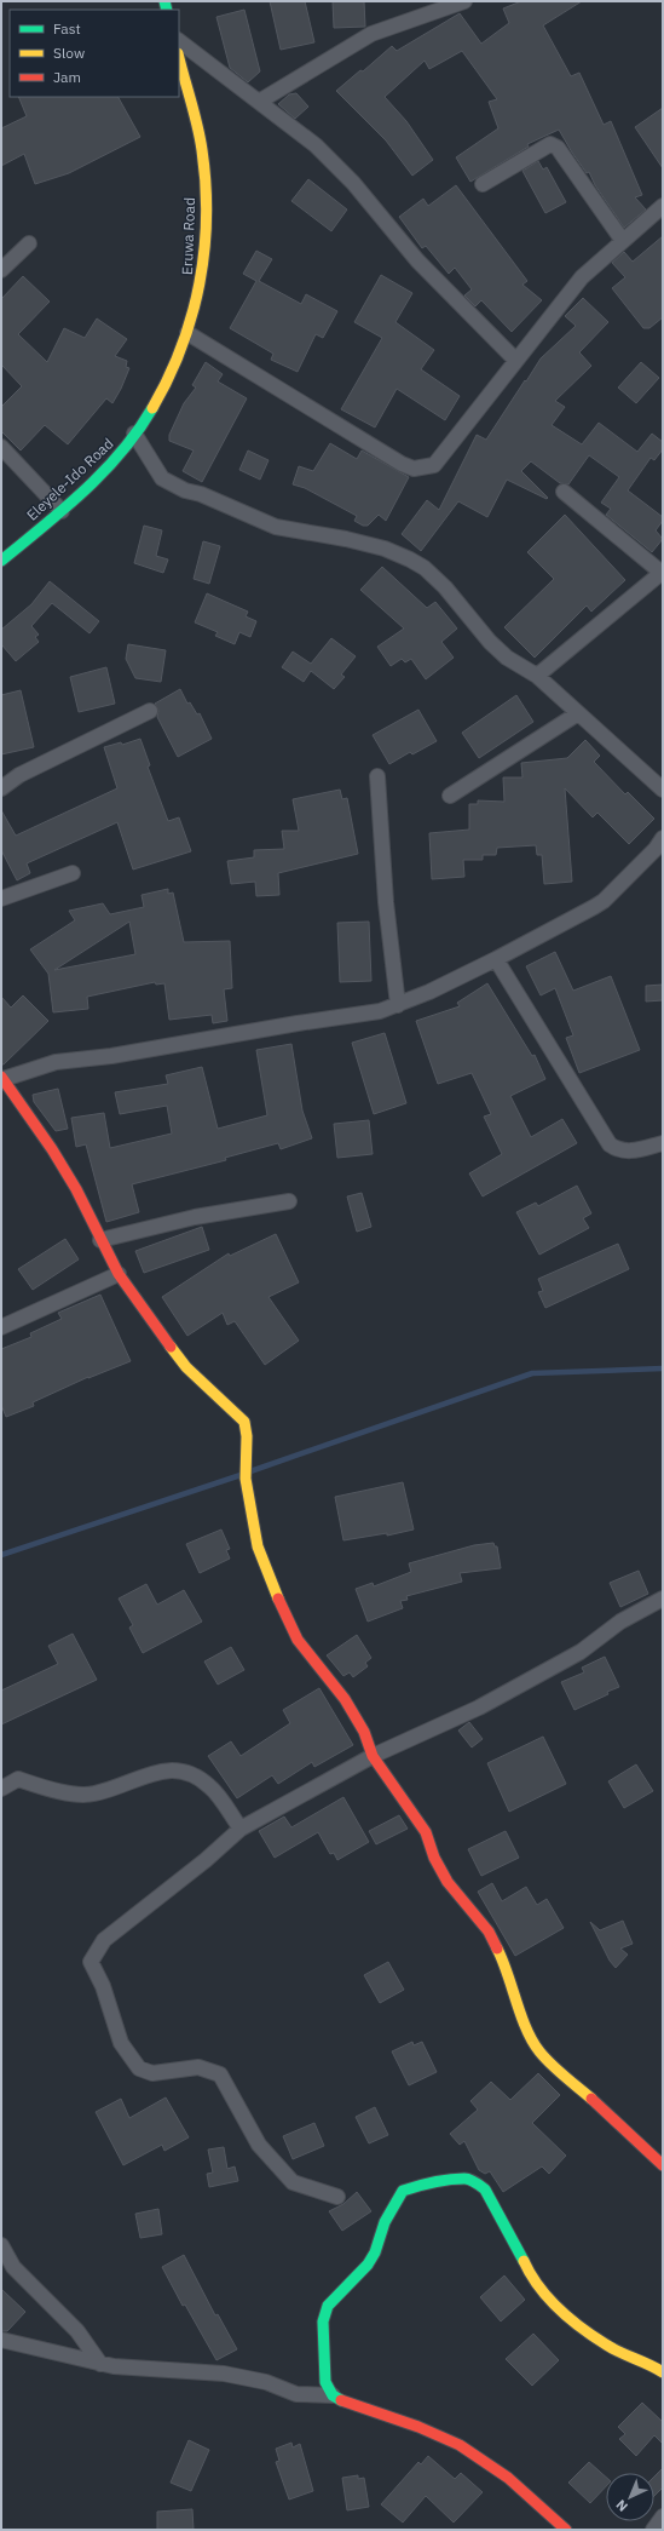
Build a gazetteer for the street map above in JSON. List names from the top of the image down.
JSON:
{
  "streets": {
    "street": ["Eruwa Road", "Eleyele-Ido Road"]
  },
  "crossings": [
    ["Eruwa Road", "Eleyele-Ido Road"]
  ],
  "legend": ["Fast", "Slow", "Jam"],
  "north": "bottom left"
}
